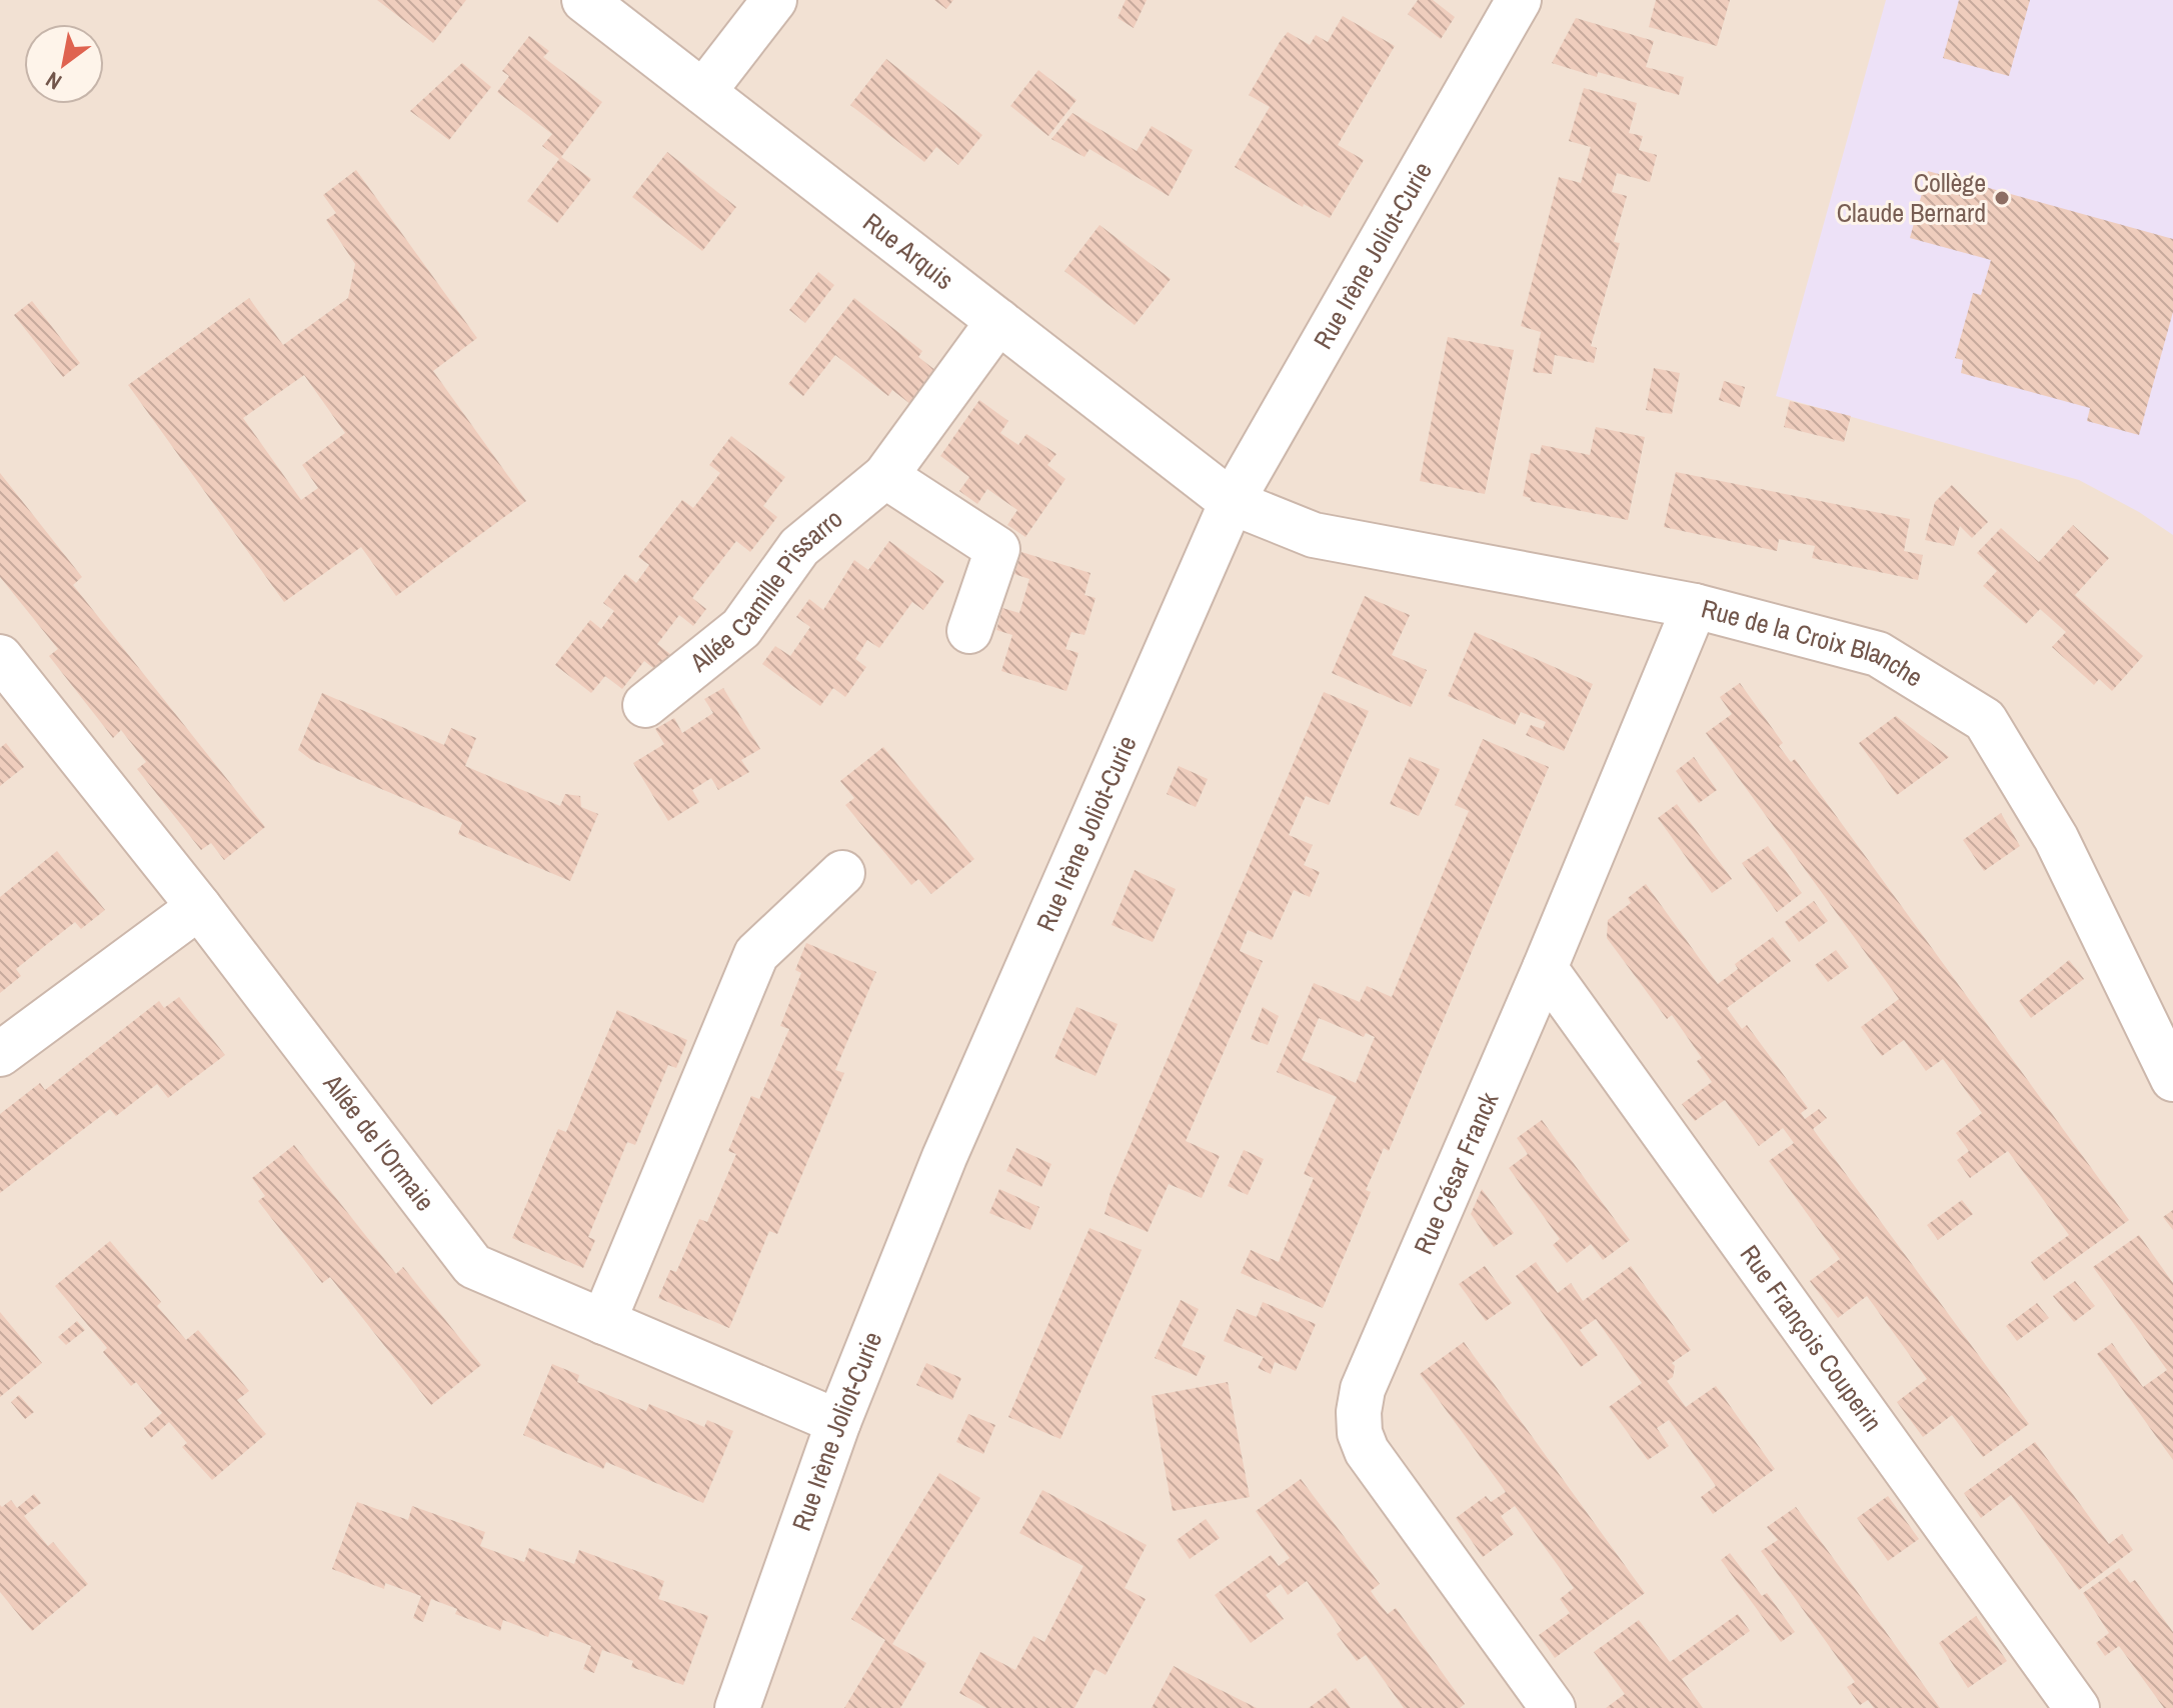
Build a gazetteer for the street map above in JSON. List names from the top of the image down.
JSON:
{
  "streets": {
    "street": [
      "Rue Arquis",
      "Rue Irène Joliot-Curie",
      "Allée Camille Pissarro",
      "Rue de la Croix Blanche",
      "Allée de l'Ormaie",
      "Rue César Franck",
      "Rue François Couperin"
    ]
  },
  "crossings": [
    ["Rue Arquis", "Rue Irène Joliot-Curie"],
    ["Rue Arquis", "Allée Camille Pissarro"],
    ["Rue Arquis", "Rue de la Croix Blanche"],
    ["Rue Irène Joliot-Curie", "Rue de la Croix Blanche"],
    ["Rue Irène Joliot-Curie", "Allée de l'Ormaie"],
    ["Rue de la Croix Blanche", "Rue César Franck"],
    ["Rue César Franck", "Rue François Couperin"]
  ],
  "places": ["Collège Claude Bernard"],
  "north": "bottom left"
}
